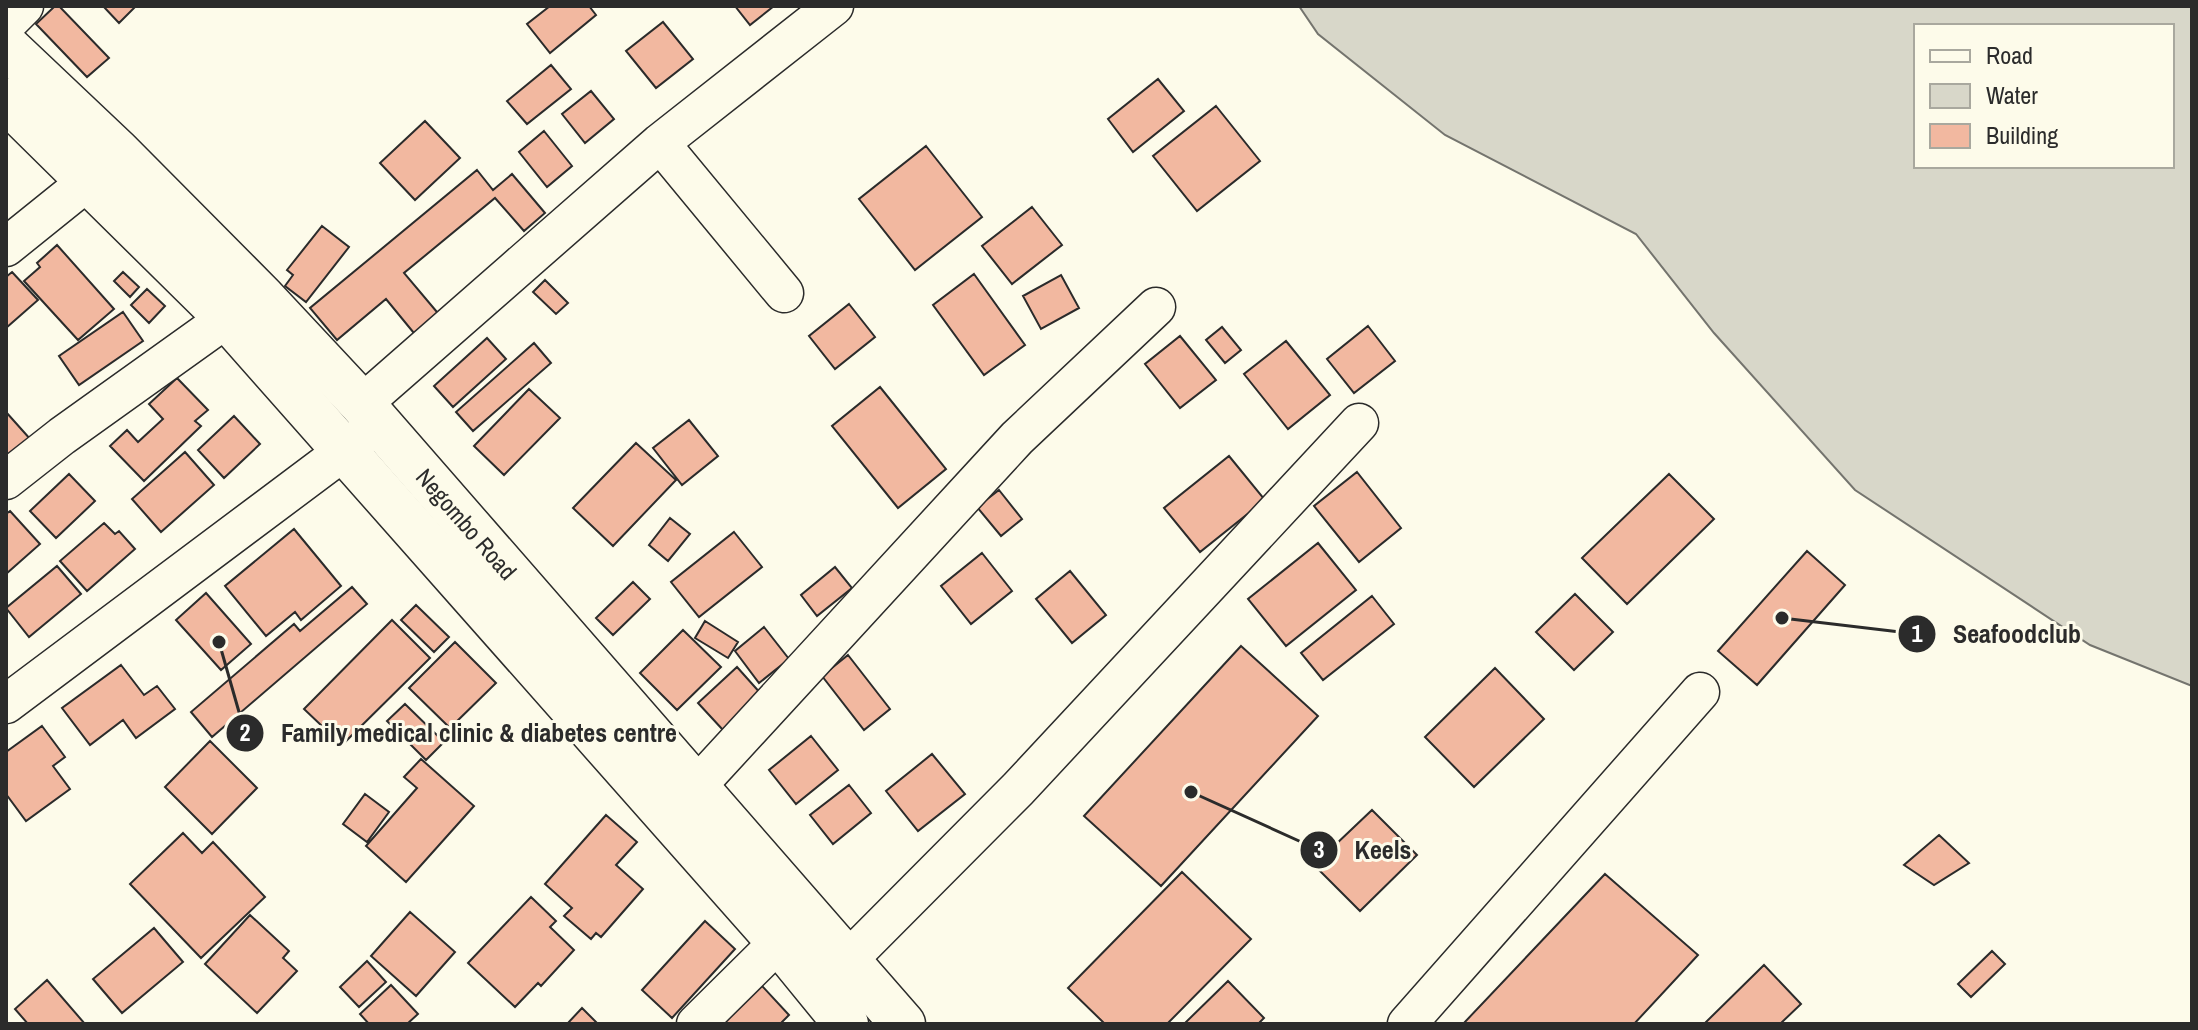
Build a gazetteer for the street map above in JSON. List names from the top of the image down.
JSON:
{
  "streets": {
    "highway": ["Negombo Road"]
  },
  "places": ["Seafoodclub", "Family medical clinic & diabetes centre", "Keels"],
  "legend": ["Road", "Water", "Building"]
}
